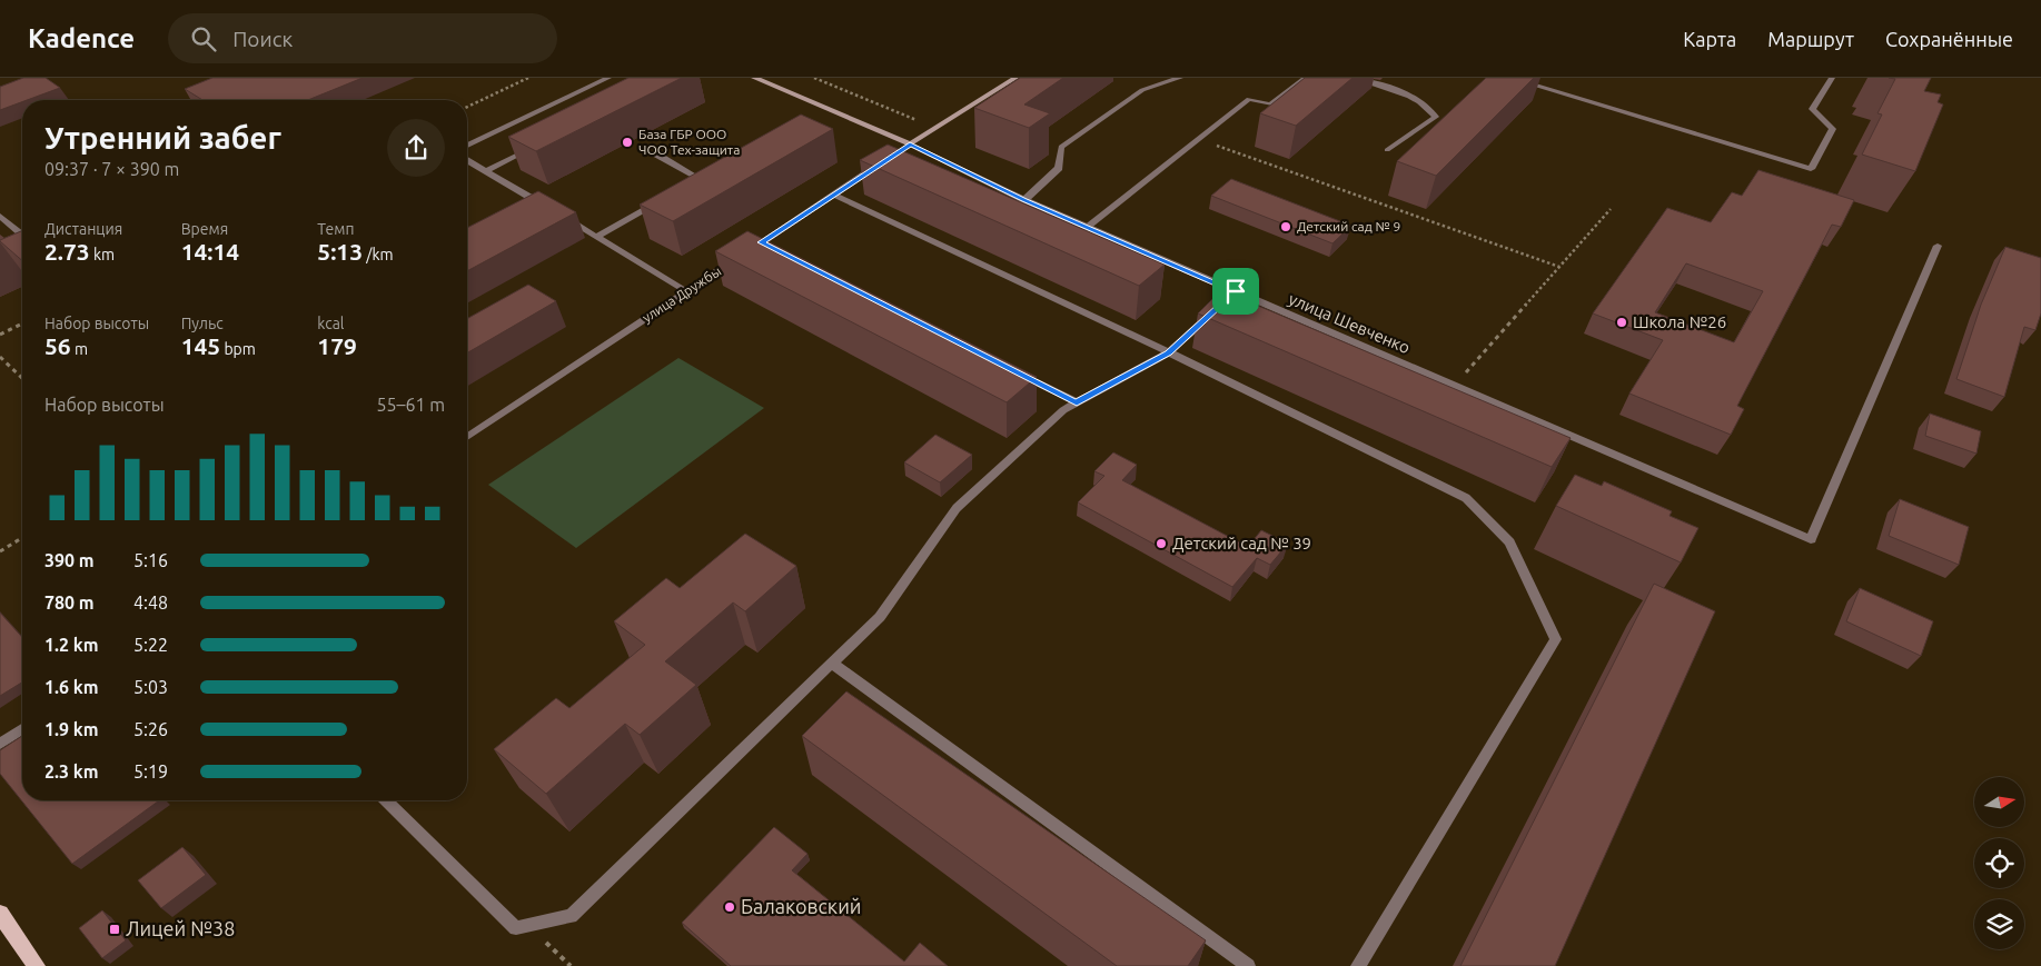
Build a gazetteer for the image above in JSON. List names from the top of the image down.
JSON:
{
  "streets": {
    "street": ["улица Дружбы", "улица Шевченко"]
  },
  "places": {
    "other": [
      "База ГБР ООО ЧОО Тех-защита",
      "Детский сад № 9",
      "Школа №26",
      "Детский сад № 39",
      "Балаковский"
    ],
    "transit": ["Лицей №38"]
  },
  "north": "right",
  "page": {
    "header": "Kadence",
    "search": "Поиск",
    "nav": ["Карта", "Маршрут", "Сохранённые"],
    "heading": ["Утренний забег", "09:37 · 7 × 390 m"],
    "stats": [
      ["Дистанция", "2.73 km"],
      ["Время", "14:14"],
      ["Темп", "5:13 /km"],
      ["Набор высоты", "56 m"],
      ["Пульс", "145 bpm"],
      ["kcal", "179"]
    ],
    "chart": ["Набор высоты", "55–61 m"],
    "list": [
      {
        "name": "390 m",
        "note": "5:16"
      },
      {
        "name": "780 m",
        "note": "4:48"
      },
      {
        "name": "1.2 km",
        "note": "5:22"
      },
      {
        "name": "1.6 km",
        "note": "5:03"
      },
      {
        "name": "1.9 km",
        "note": "5:26"
      },
      {
        "name": "2.3 km",
        "note": "5:19"
      }
    ]
  }
}
